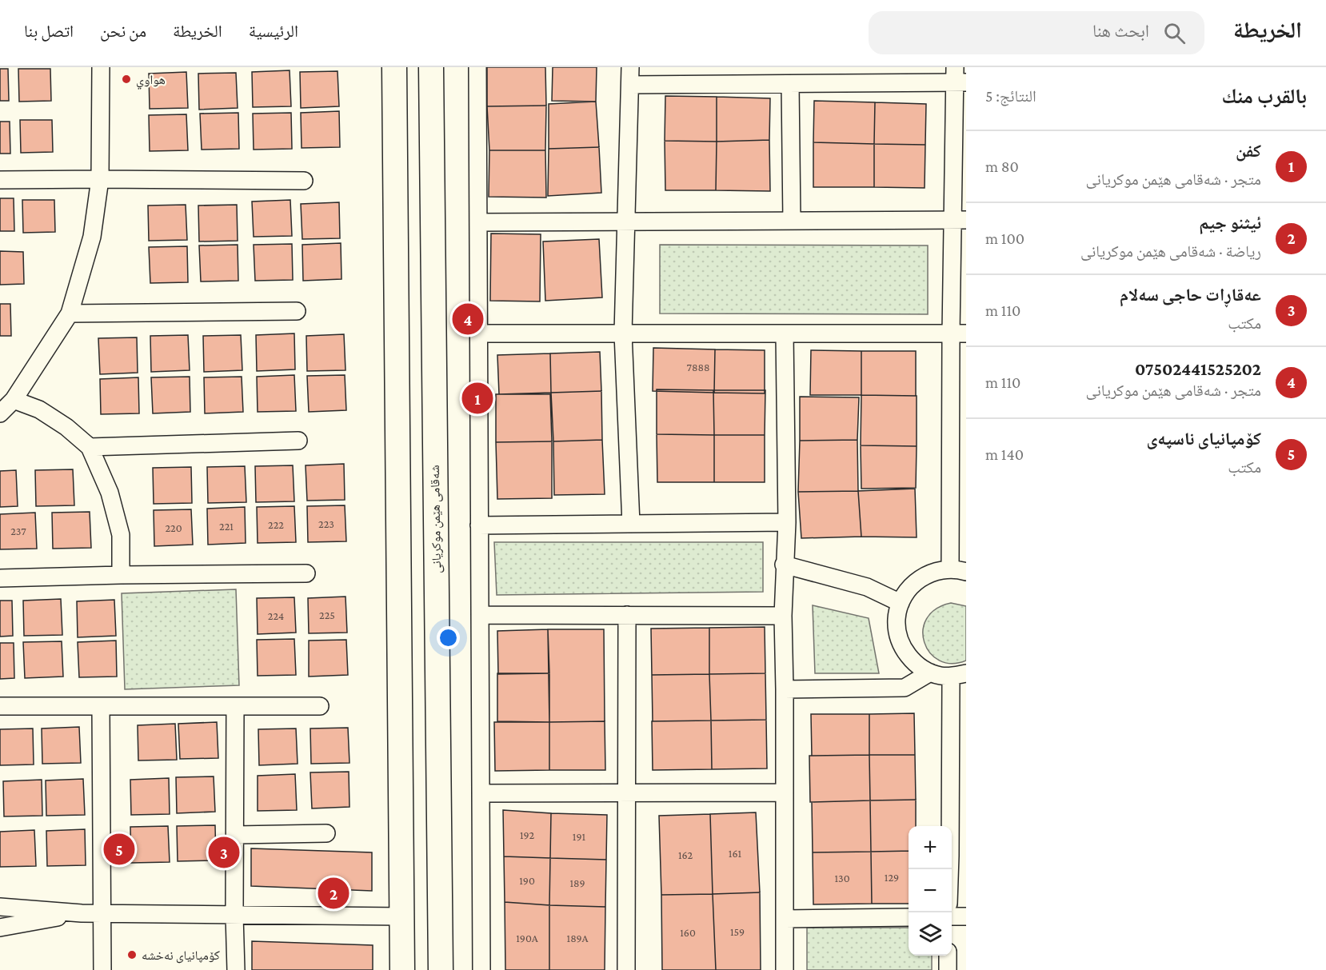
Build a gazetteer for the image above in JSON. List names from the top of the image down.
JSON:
{
  "streets": {
    "street": ["شەقامی هێمن موکریانی"]
  },
  "places": ["هواوي", "کۆمپانیای نەخشە"],
  "house_numbers": [
    "7888",
    "223",
    "222",
    "221",
    "220",
    "237",
    "225",
    "224",
    "192",
    "191",
    "161",
    "162",
    "129",
    "130",
    "190",
    "189",
    "159",
    "160",
    "190A",
    "189A"
  ],
  "page": {
    "header": "الخريطة",
    "search": "ابحث هنا",
    "nav": [
      "الرئيسية",
      "الخريطة",
      "من نحن",
      "اتصل بنا"
    ],
    "heading": ["بالقرب منك", "النتائج: 5"],
    "list": [
      {
        "mark": "1",
        "name": "كفن",
        "note": "متجر · شەقامی هێمن موکریانی",
        "value": "80 m"
      },
      {
        "mark": "2",
        "name": "ئيثنو جيم",
        "note": "رياضة · شەقامی هێمن موکریانی",
        "value": "100 m"
      },
      {
        "mark": "3",
        "name": "عەقاڕات حاجی سەلام",
        "note": "مكتب",
        "value": "110 m"
      },
      {
        "mark": "4",
        "name": "07502441525202",
        "note": "متجر · شەقامی هێمن موکریانی",
        "value": "110 m"
      },
      {
        "mark": "5",
        "name": "کۆمپانیای ناسپەی",
        "note": "مكتب",
        "value": "140 m"
      }
    ],
    "pins": [
      "4",
      "1",
      "5",
      "3",
      "2"
    ],
    "map_buttons": ["+", "−"]
  }
}
